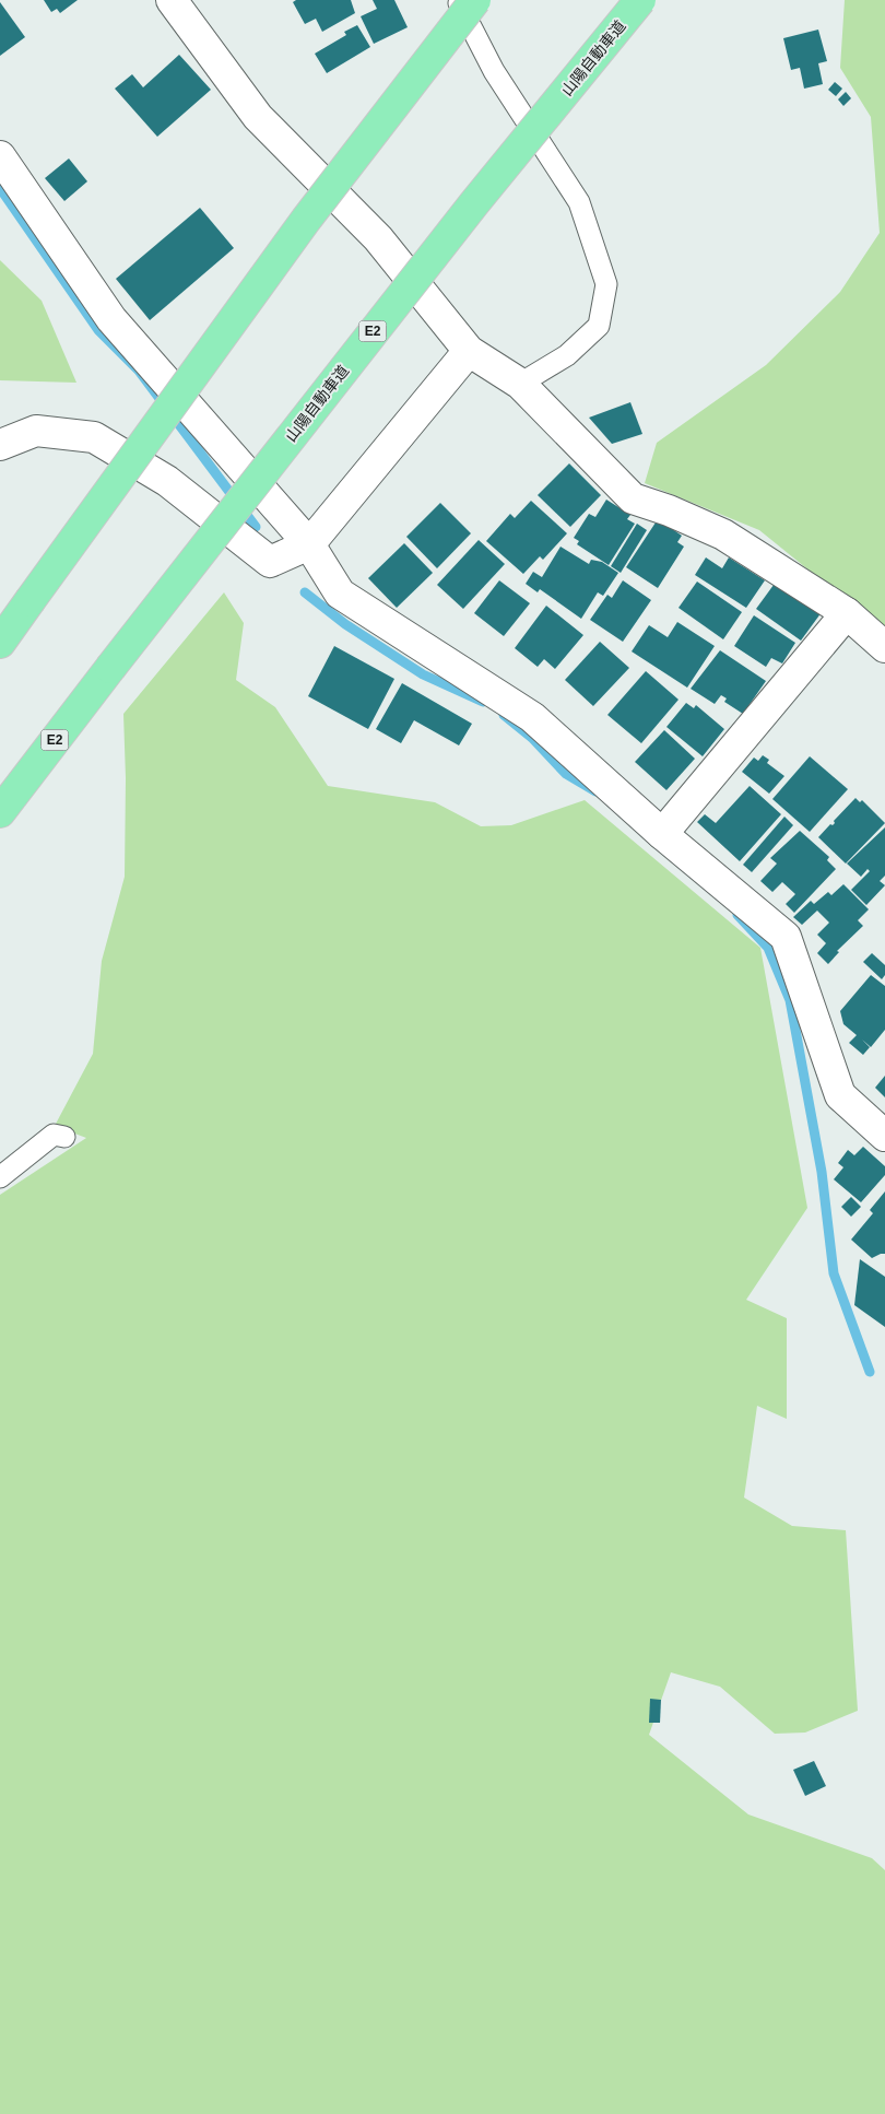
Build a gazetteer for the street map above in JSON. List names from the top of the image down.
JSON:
{
  "streets": {
    "highway": ["山陽自動車道", "E2"]
  }
}
